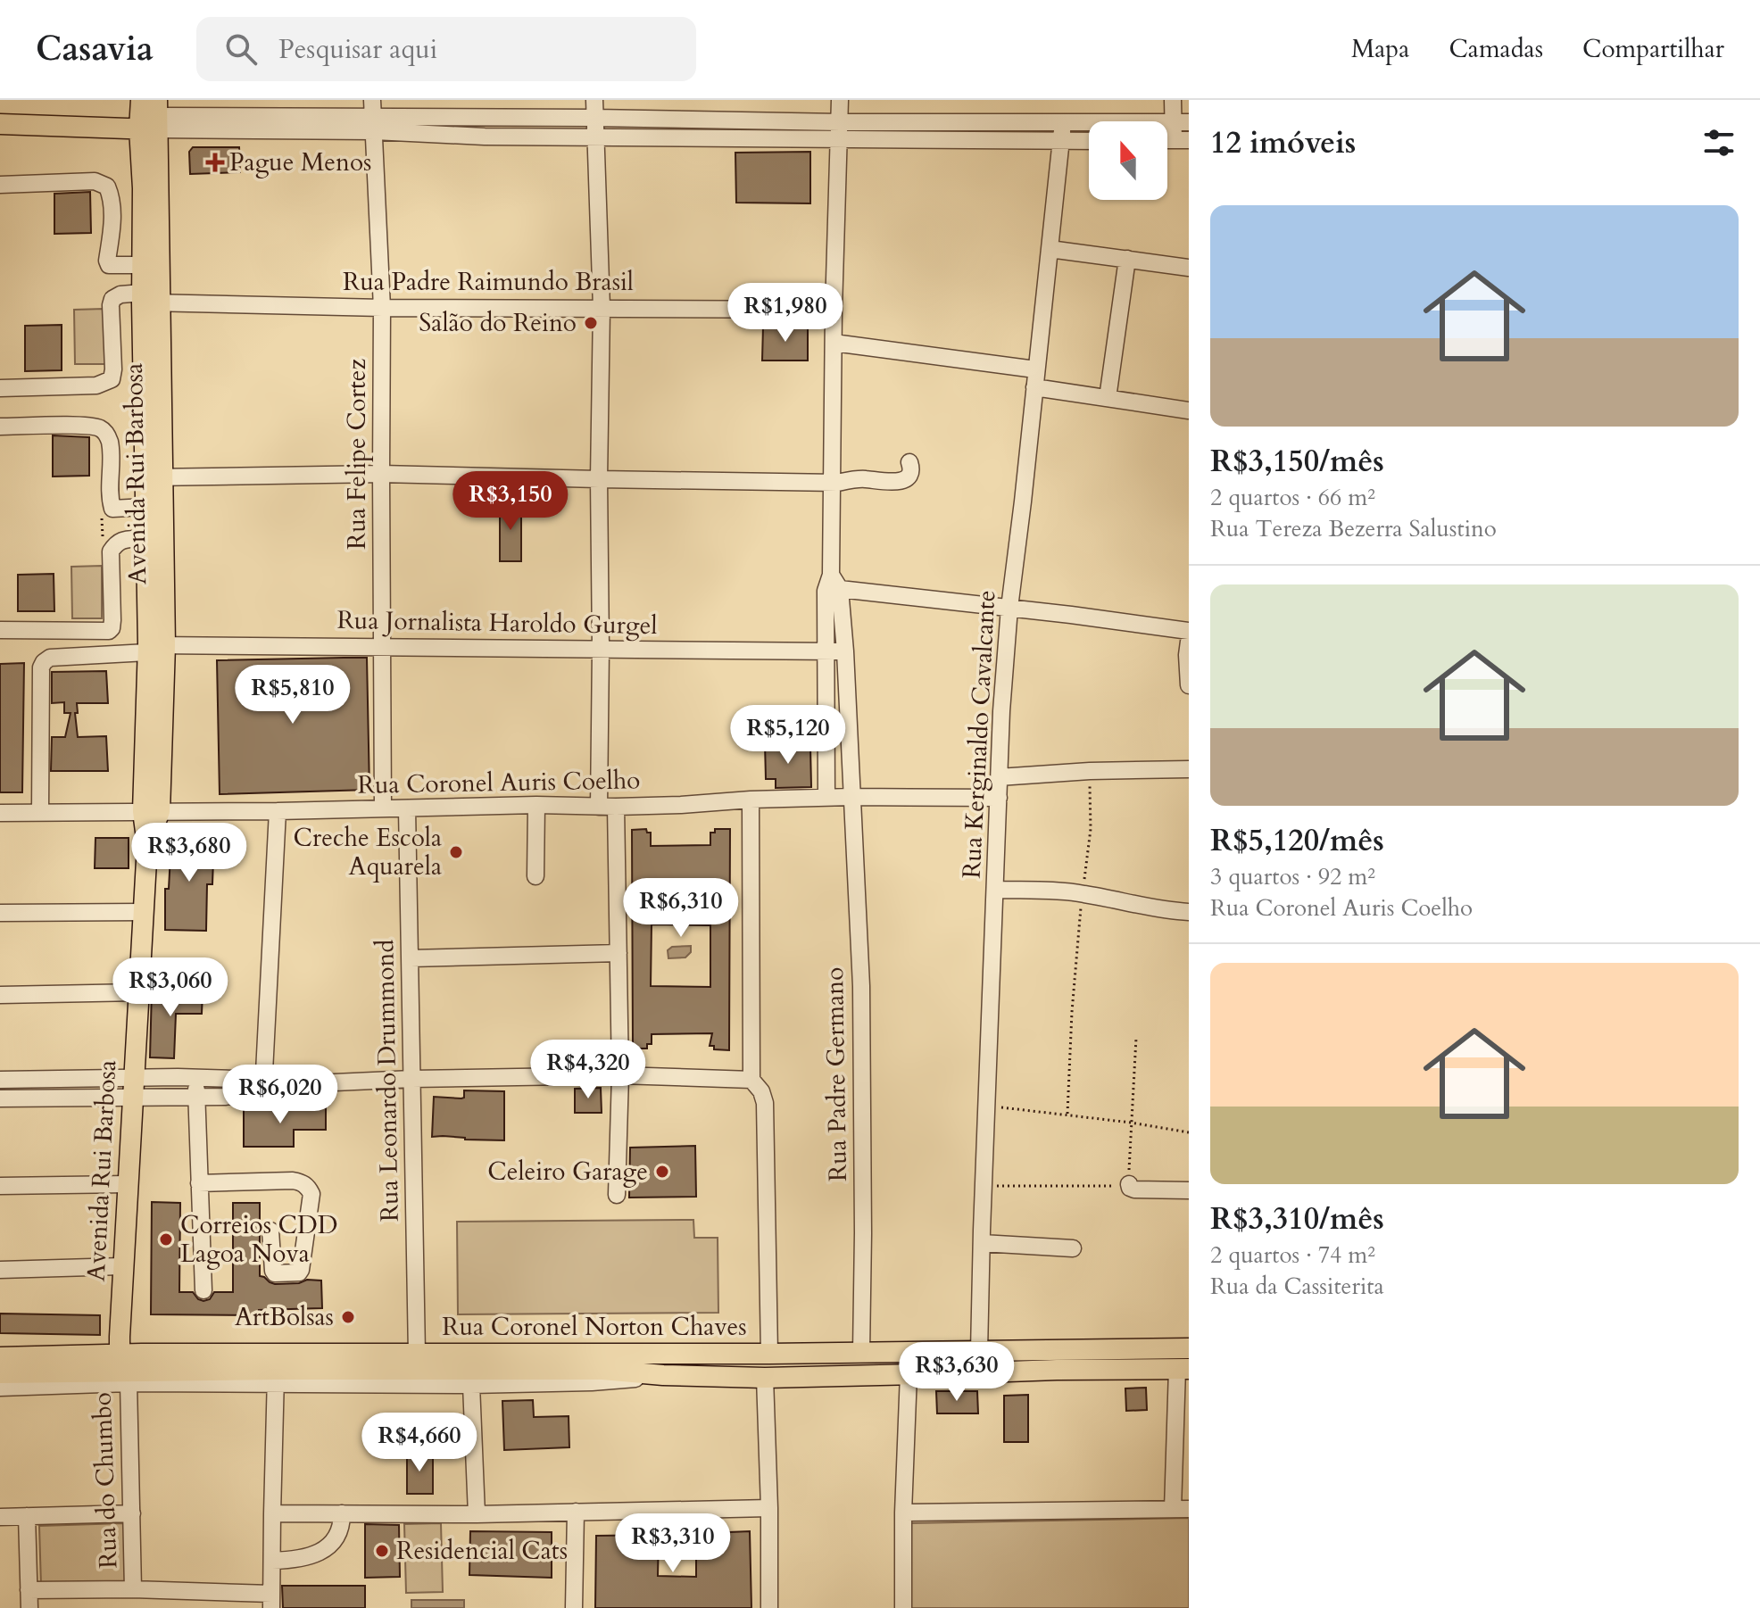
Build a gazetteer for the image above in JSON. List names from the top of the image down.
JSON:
{
  "streets": {
    "main road": ["Avenida Rui Barbosa", "Rua Coronel Norton Chaves"],
    "street": [
      "Rua Padre Raimundo Brasil",
      "Rua Felipe Cortez",
      "Rua Jornalista Haroldo Gurgel",
      "Rua Kerginaldo Cavalcante",
      "Rua Coronel Auris Coelho",
      "Rua Padre Germano",
      "Rua Leonardo Drummond",
      "Rua do Chumbo"
    ]
  },
  "crossings": [
    ["Rua Padre Raimundo Brasil", "Rua Felipe Cortez"],
    ["Rua Padre Raimundo Brasil", "Avenida Rui Barbosa"],
    ["Rua Felipe Cortez", "Rua Jornalista Haroldo Gurgel"],
    ["Rua Felipe Cortez", "Rua Coronel Auris Coelho"],
    ["Avenida Rui Barbosa", "Rua Jornalista Haroldo Gurgel"],
    ["Avenida Rui Barbosa", "Rua Coronel Auris Coelho"],
    ["Avenida Rui Barbosa", "Rua Coronel Norton Chaves"],
    ["Avenida Rui Barbosa", "Rua do Chumbo"],
    ["Rua Jornalista Haroldo Gurgel", "Rua Coronel Auris Coelho"],
    ["Rua Jornalista Haroldo Gurgel", "Rua Padre Germano"],
    ["Rua Kerginaldo Cavalcante", "Rua Coronel Auris Coelho"],
    ["Rua Kerginaldo Cavalcante", "Rua Coronel Norton Chaves"],
    ["Rua Coronel Auris Coelho", "Rua Padre Germano"],
    ["Rua Coronel Auris Coelho", "Rua Leonardo Drummond"],
    ["Rua Padre Germano", "Rua Coronel Norton Chaves"],
    ["Rua Leonardo Drummond", "Rua Coronel Norton Chaves"],
    ["Rua Coronel Norton Chaves", "Rua do Chumbo"]
  ],
  "places": {
    "health": ["Pague Menos"],
    "other": [
      "Salão do Reino",
      "Creche Escola Aquarela",
      "Celeiro Garage",
      "Correios CDD Lagoa Nova",
      "ArtBolsas",
      "Residencial Cats"
    ]
  },
  "north": "top",
  "page": {
    "header": "Casavia",
    "search": "Pesquisar aqui",
    "nav": ["Mapa", "Camadas", "Compartilhar"],
    "heading": "12 imóveis",
    "list": [
      {
        "name": "R$3,150/mês",
        "note": "2 quartos · 66 m² · Rua Tereza Bezerra Salustino"
      },
      {
        "name": "R$5,120/mês",
        "note": "3 quartos · 92 m² · Rua Coronel Auris Coelho"
      },
      {
        "name": "R$3,310/mês",
        "note": "2 quartos · 74 m² · Rua da Cassiterita"
      }
    ],
    "price": [
      "R$1,980",
      "R$3,150",
      "R$5,810",
      "R$5,120",
      "R$3,680",
      "R$6,310",
      "R$3,060",
      "R$4,320",
      "R$6,020",
      "R$3,630",
      "R$4,660",
      "R$3,310"
    ]
  }
}
